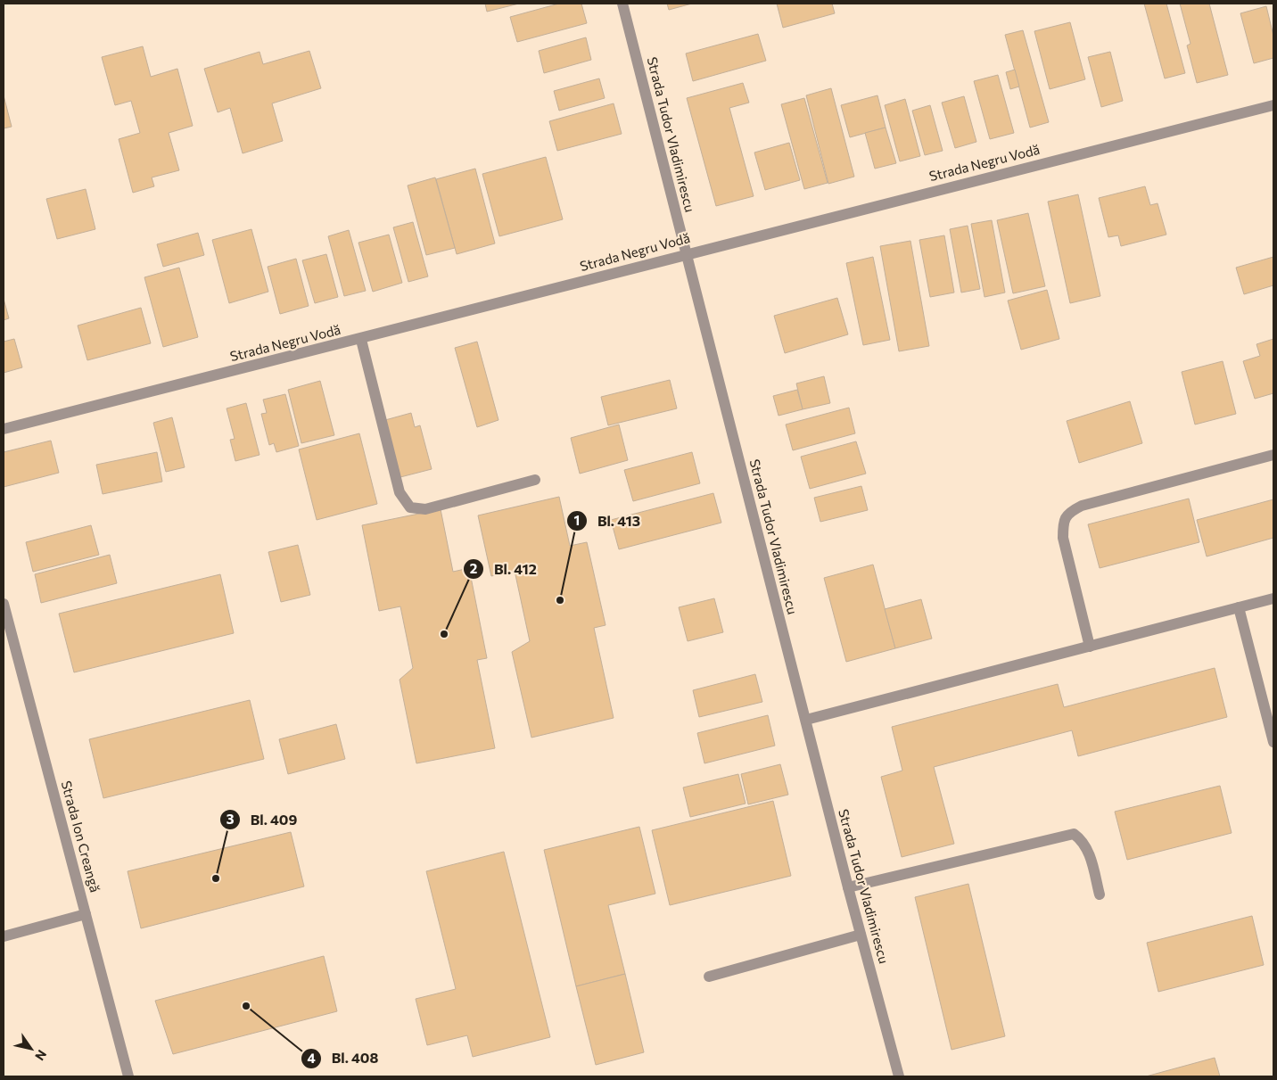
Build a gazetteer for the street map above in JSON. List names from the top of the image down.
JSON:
{
  "streets": {
    "street": ["Strada Tudor Vladimirescu", "Strada Negru Vodă", "Strada Ion Creangă"]
  },
  "crossings": [
    ["Strada Tudor Vladimirescu", "Strada Negru Vodă"]
  ],
  "places": [
    "Bl. 413",
    "Bl. 412",
    "Bl. 409",
    "Bl. 408"
  ],
  "north": "bottom right"
}
